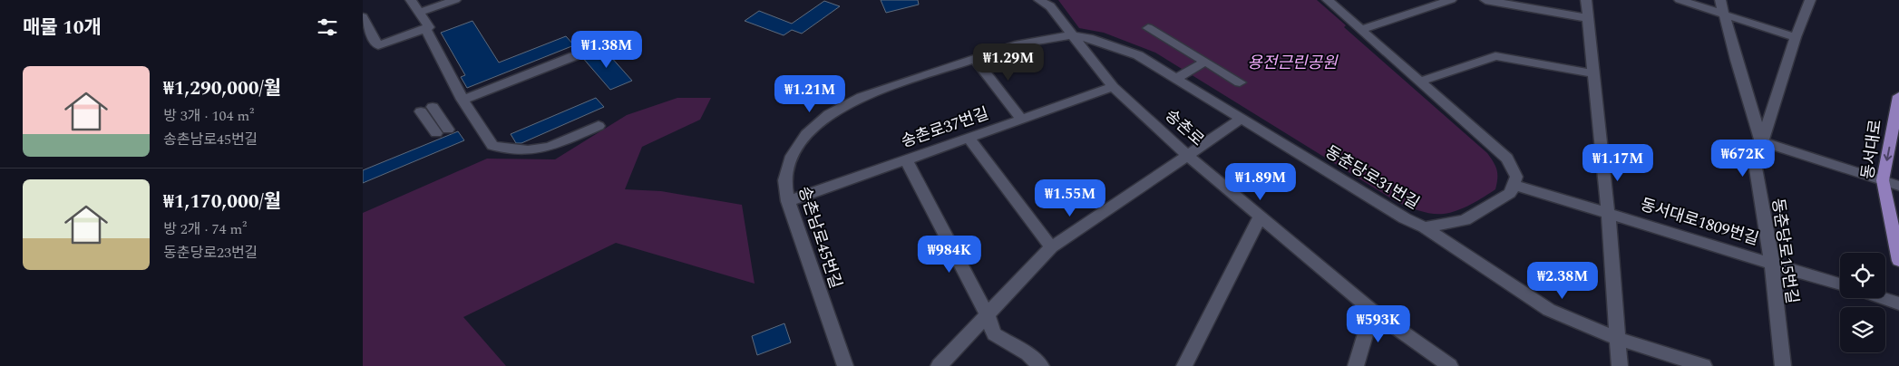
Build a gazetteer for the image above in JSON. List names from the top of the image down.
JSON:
{
  "streets": {
    "main road": ["동서대로"],
    "street": [
      "송촌로37번길",
      "송촌로",
      "동춘당로31번길",
      "동서대로1809번길",
      "송촌남로45번길",
      "동춘당로15번길"
    ]
  },
  "crossings": [
    ["송촌로37번길", "송촌로"],
    ["송촌로37번길", "송촌남로45번길"],
    ["송촌로", "동춘당로31번길"],
    ["송촌로", "송촌남로45번길"],
    ["동춘당로31번길", "동서대로1809번길"],
    ["동춘당로31번길", "송촌남로45번길"],
    ["동서대로1809번길", "동춘당로15번길"]
  ],
  "one_way": ["동서대로"],
  "parks": ["용전근린공원"],
  "page": {
    "heading": "매물 10개",
    "price": [
      "₩1.38M",
      "₩1.29M",
      "₩1.21M",
      "₩672K",
      "₩1.17M",
      "₩1.89M",
      "₩1.55M",
      "₩984K",
      "₩2.38M",
      "₩593K"
    ],
    "list": [
      {
        "name": "₩1,290,000/월",
        "note": "방 3개 · 104 m² · 송촌남로45번길"
      },
      {
        "name": "₩1,170,000/월",
        "note": "방 2개 · 74 m² · 동춘당로23번길"
      }
    ]
  }
}
